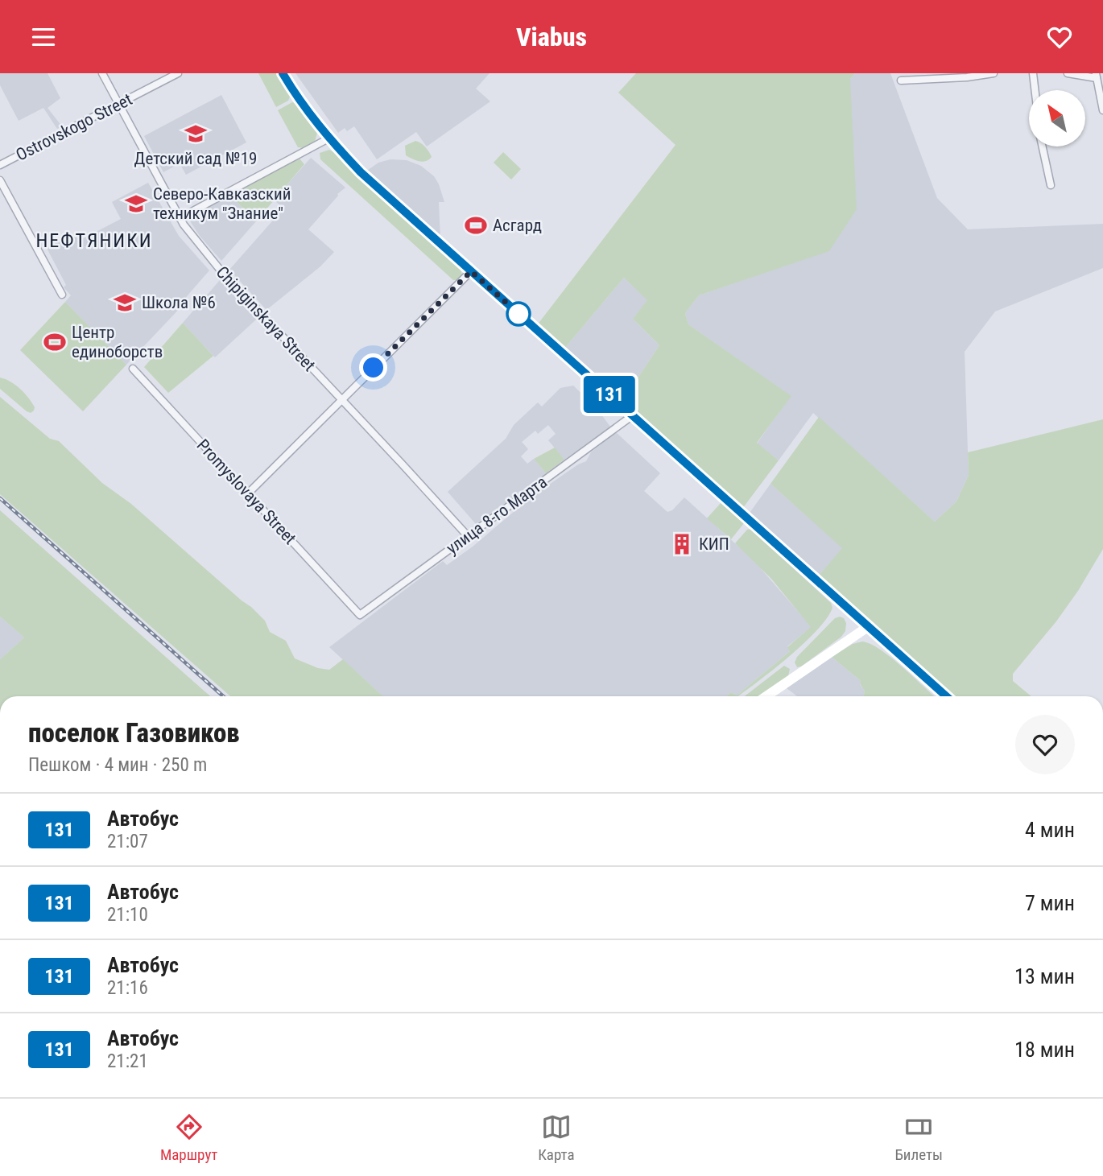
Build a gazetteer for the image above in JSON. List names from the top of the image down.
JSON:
{
  "streets": {
    "street": [
      "Ostrovskogo Street",
      "Chipiginskaya Street",
      "Promyslovaya Street",
      "улица 8-го Марта"
    ]
  },
  "crossings": [
    ["Ostrovskogo Street", "Chipiginskaya Street"],
    ["Chipiginskaya Street", "улица 8-го Марта"],
    ["Promyslovaya Street", "улица 8-го Марта"]
  ],
  "districts": ["НЕФТЯНИКИ"],
  "places": {
    "school or university": ["Детский сад №19", "Северо-Кавказский техникум \"Знание\"", "Школа №6"],
    "sports": ["Асгард", "Центр единоборств"],
    "building": ["КИП"]
  },
  "lines": ["bus line 131"],
  "north": "top left",
  "page": {
    "header": "Viabus",
    "on_map": "131",
    "heading": ["поселок Газовиков", "Пешком · 4 мин · 250 m"],
    "list": [
      {
        "mark": "131",
        "name": "Автобус",
        "note": "21:07",
        "value": "4 мин"
      },
      {
        "mark": "131",
        "name": "Автобус",
        "note": "21:10",
        "value": "7 мин"
      },
      {
        "mark": "131",
        "name": "Автобус",
        "note": "21:16",
        "value": "13 мин"
      },
      {
        "mark": "131",
        "name": "Автобус",
        "note": "21:21",
        "value": "18 мин"
      }
    ],
    "tabs": ["Маршрут", "Карта", "Билеты"]
  }
}
